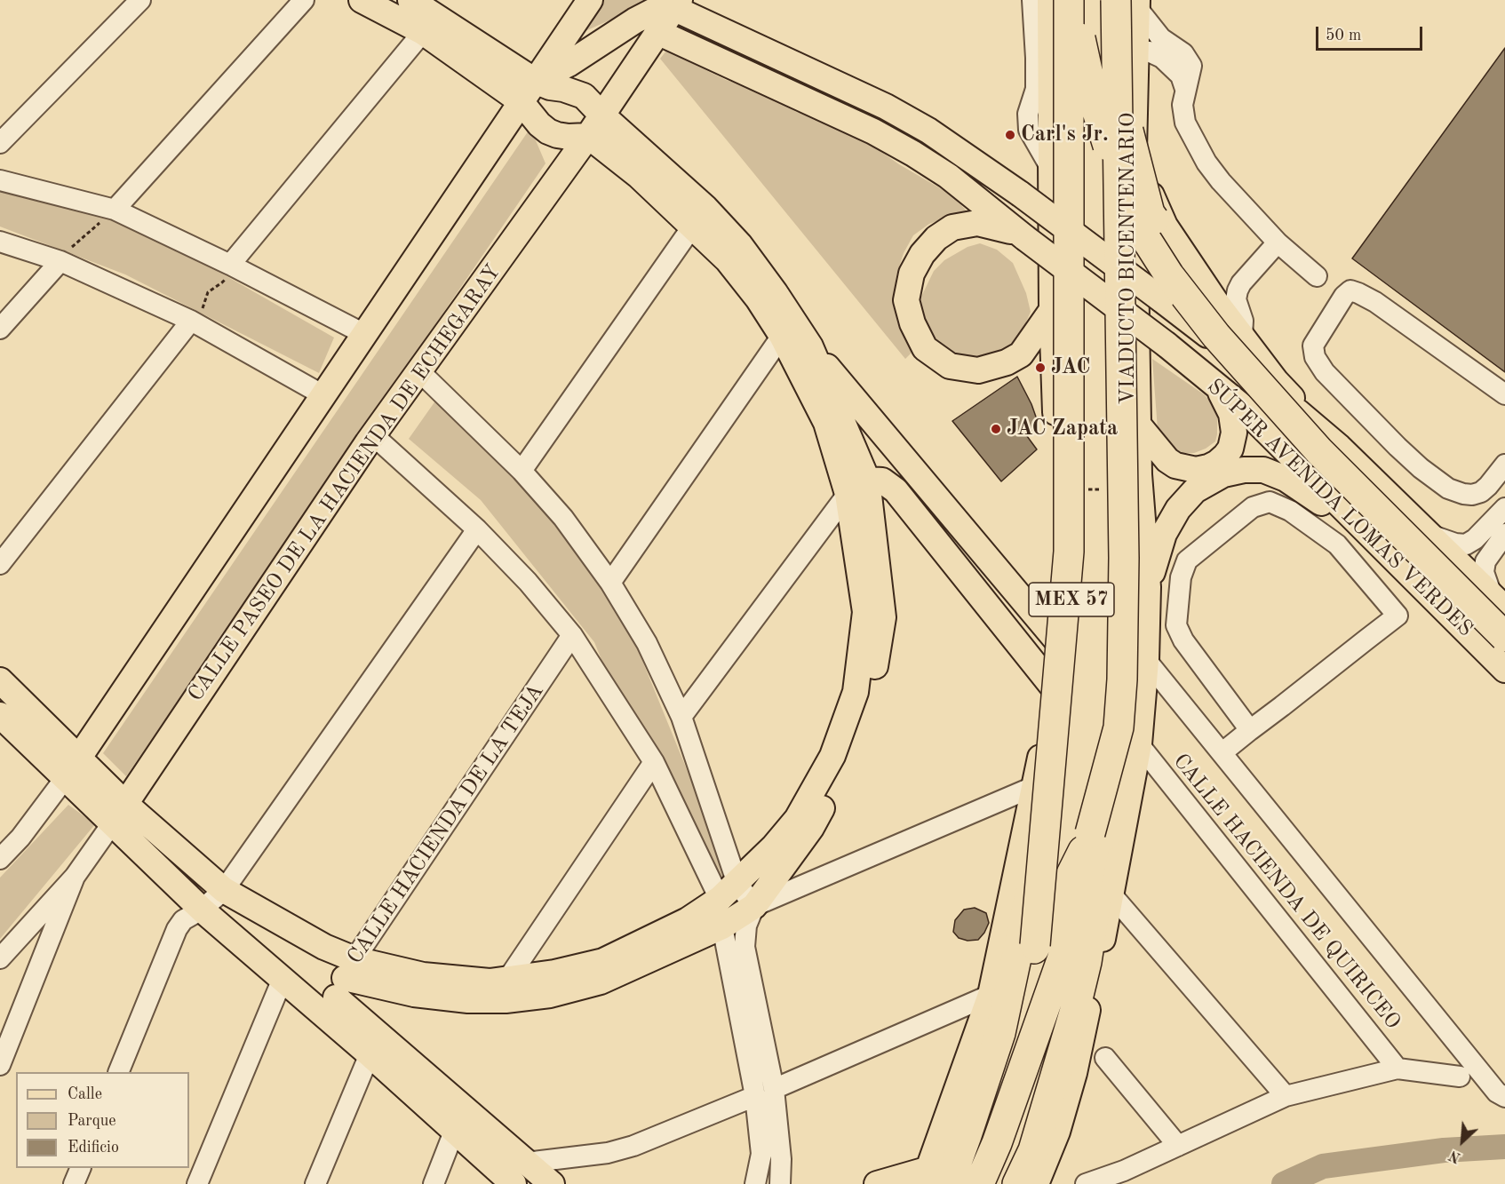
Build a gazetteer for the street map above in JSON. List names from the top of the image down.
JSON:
{
  "streets": {
    "highway": ["VIADUCTO BICENTENARIO", "MEX 57"],
    "main road": ["CALLE PASEO DE LA HACIENDA DE ECHEGARAY", "SÚPER AVENIDA LOMAS VERDES"],
    "street": ["CALLE HACIENDA DE LA TEJA", "CALLE HACIENDA DE QUIRICEO"]
  },
  "crossings": [
    ["VIADUCTO BICENTENARIO", "CALLE HACIENDA DE QUIRICEO"],
    ["CALLE PASEO DE LA HACIENDA DE ECHEGARAY", "SÚPER AVENIDA LOMAS VERDES"]
  ],
  "places": ["Carl's Jr.", "JAC", "JAC Zapata"],
  "legend": ["Calle", "Parque", "Edificio"],
  "scale_bar": "50 m",
  "north": "bottom left"
}
